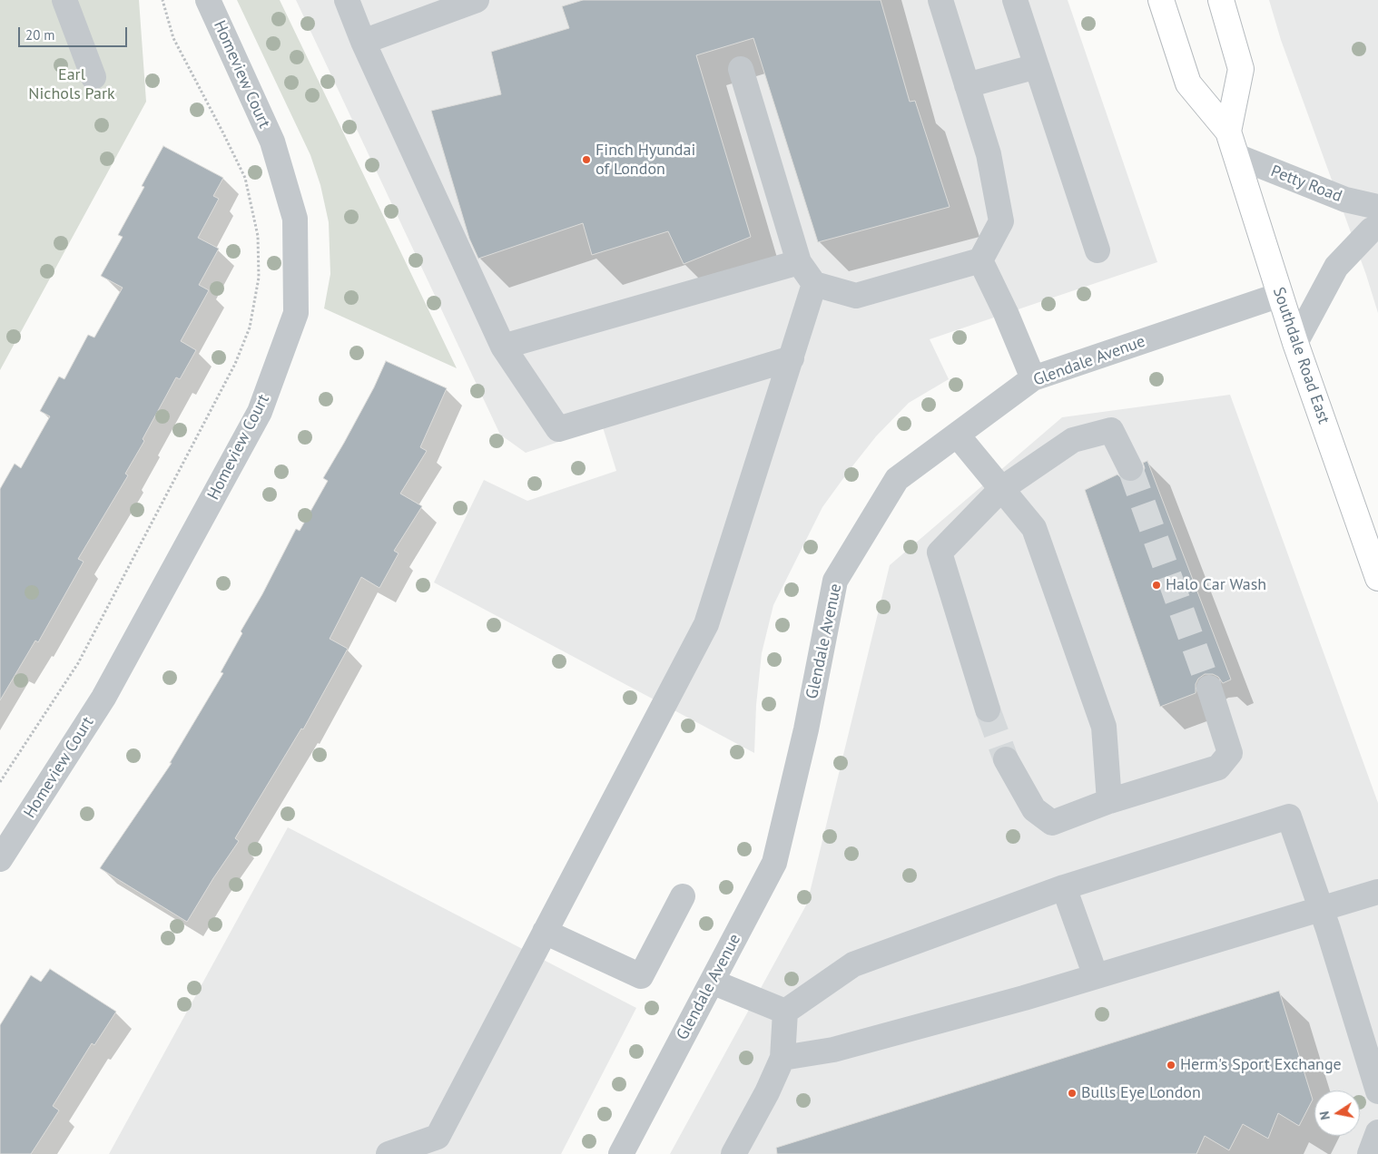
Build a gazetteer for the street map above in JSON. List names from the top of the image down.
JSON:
{
  "streets": {
    "main road": ["Southdale Road East"],
    "street": ["Homeview Court", "Petty Road", "Glendale Avenue"]
  },
  "crossings": [
    ["Petty Road", "Southdale Road East"],
    ["Southdale Road East", "Glendale Avenue"]
  ],
  "parks": ["Earl Nichols Park"],
  "places": [
    "Finch Hyundai of London",
    "Halo Car Wash",
    "Herm's Sport Exchange",
    "Bulls Eye London"
  ],
  "scale_bar": "20 m",
  "north": "left"
}
